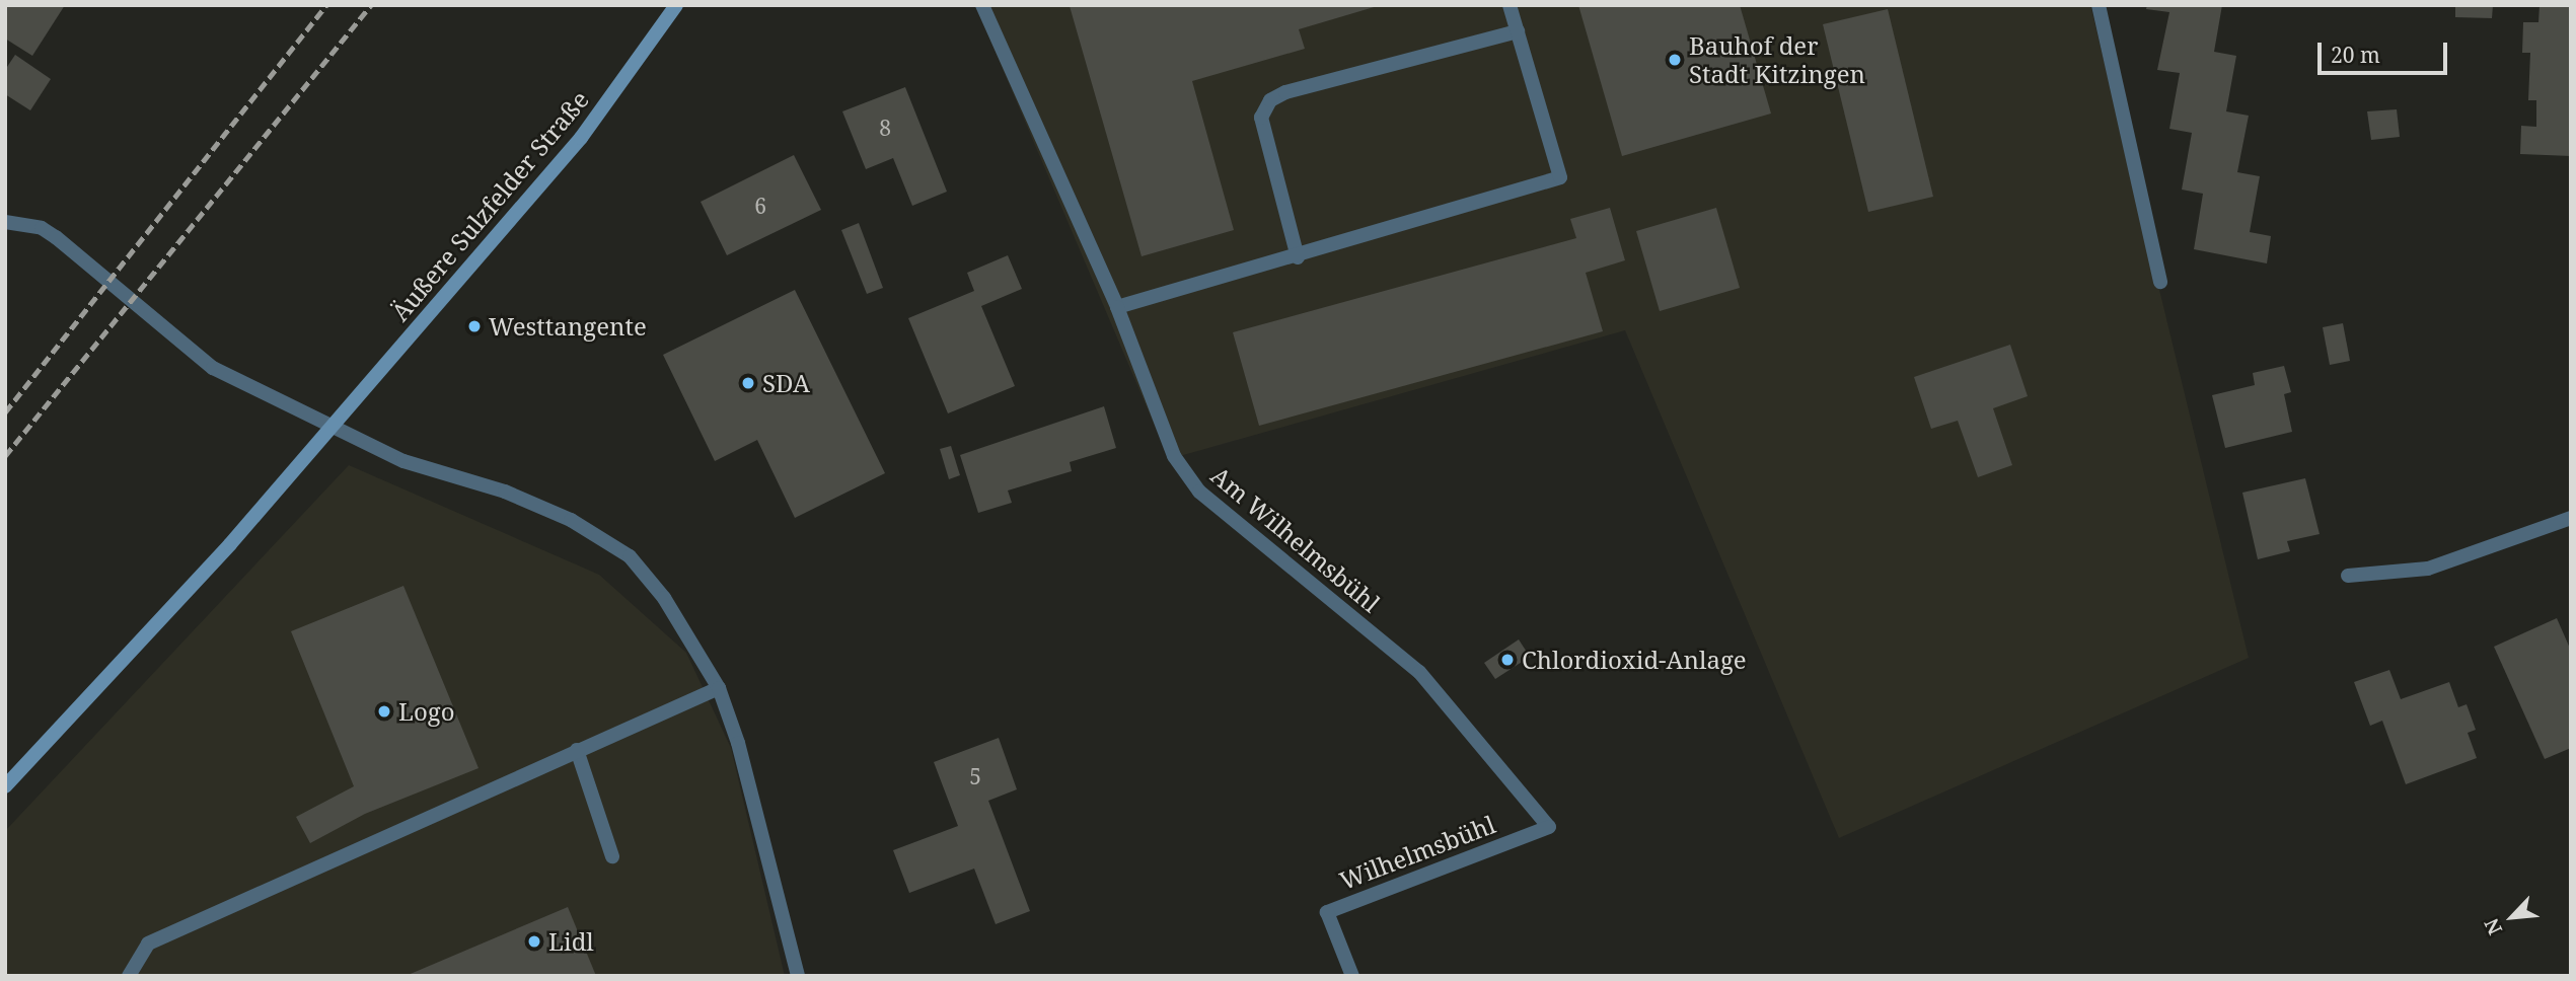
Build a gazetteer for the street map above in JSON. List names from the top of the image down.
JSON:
{
  "streets": {
    "main road": ["Äußere Sulzfelder Straße"],
    "street": ["Am Wilhelmsbühl", "Wilhelmsbühl"]
  },
  "crossings": [
    ["Am Wilhelmsbühl", "Wilhelmsbühl"]
  ],
  "places": [
    "Bauhof der Stadt Kitzingen",
    "Westtangente",
    "SDA",
    "Chlordioxid-Anlage",
    "Logo",
    "Lidl"
  ],
  "house_numbers": ["8", "6", "5"],
  "scale_bar": "20 m",
  "north": "bottom left"
}
